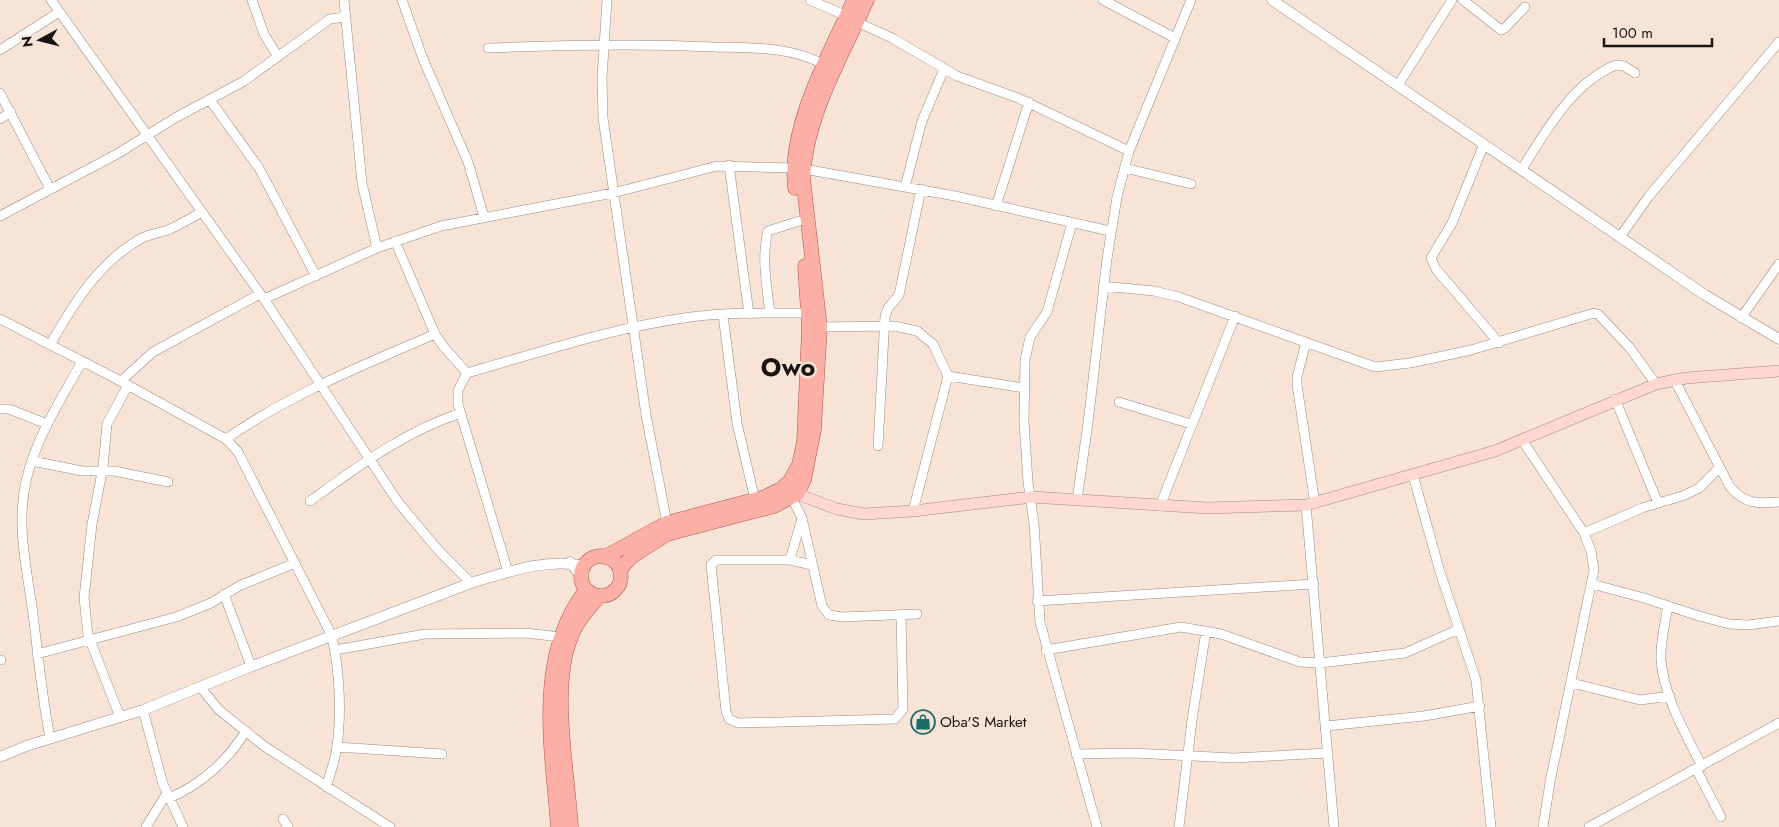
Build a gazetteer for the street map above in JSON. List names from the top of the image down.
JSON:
{
  "districts": ["Owo"],
  "places": {
    "shop": ["Oba'S Market"]
  },
  "scale_bar": "100 m",
  "north": "left"
}
